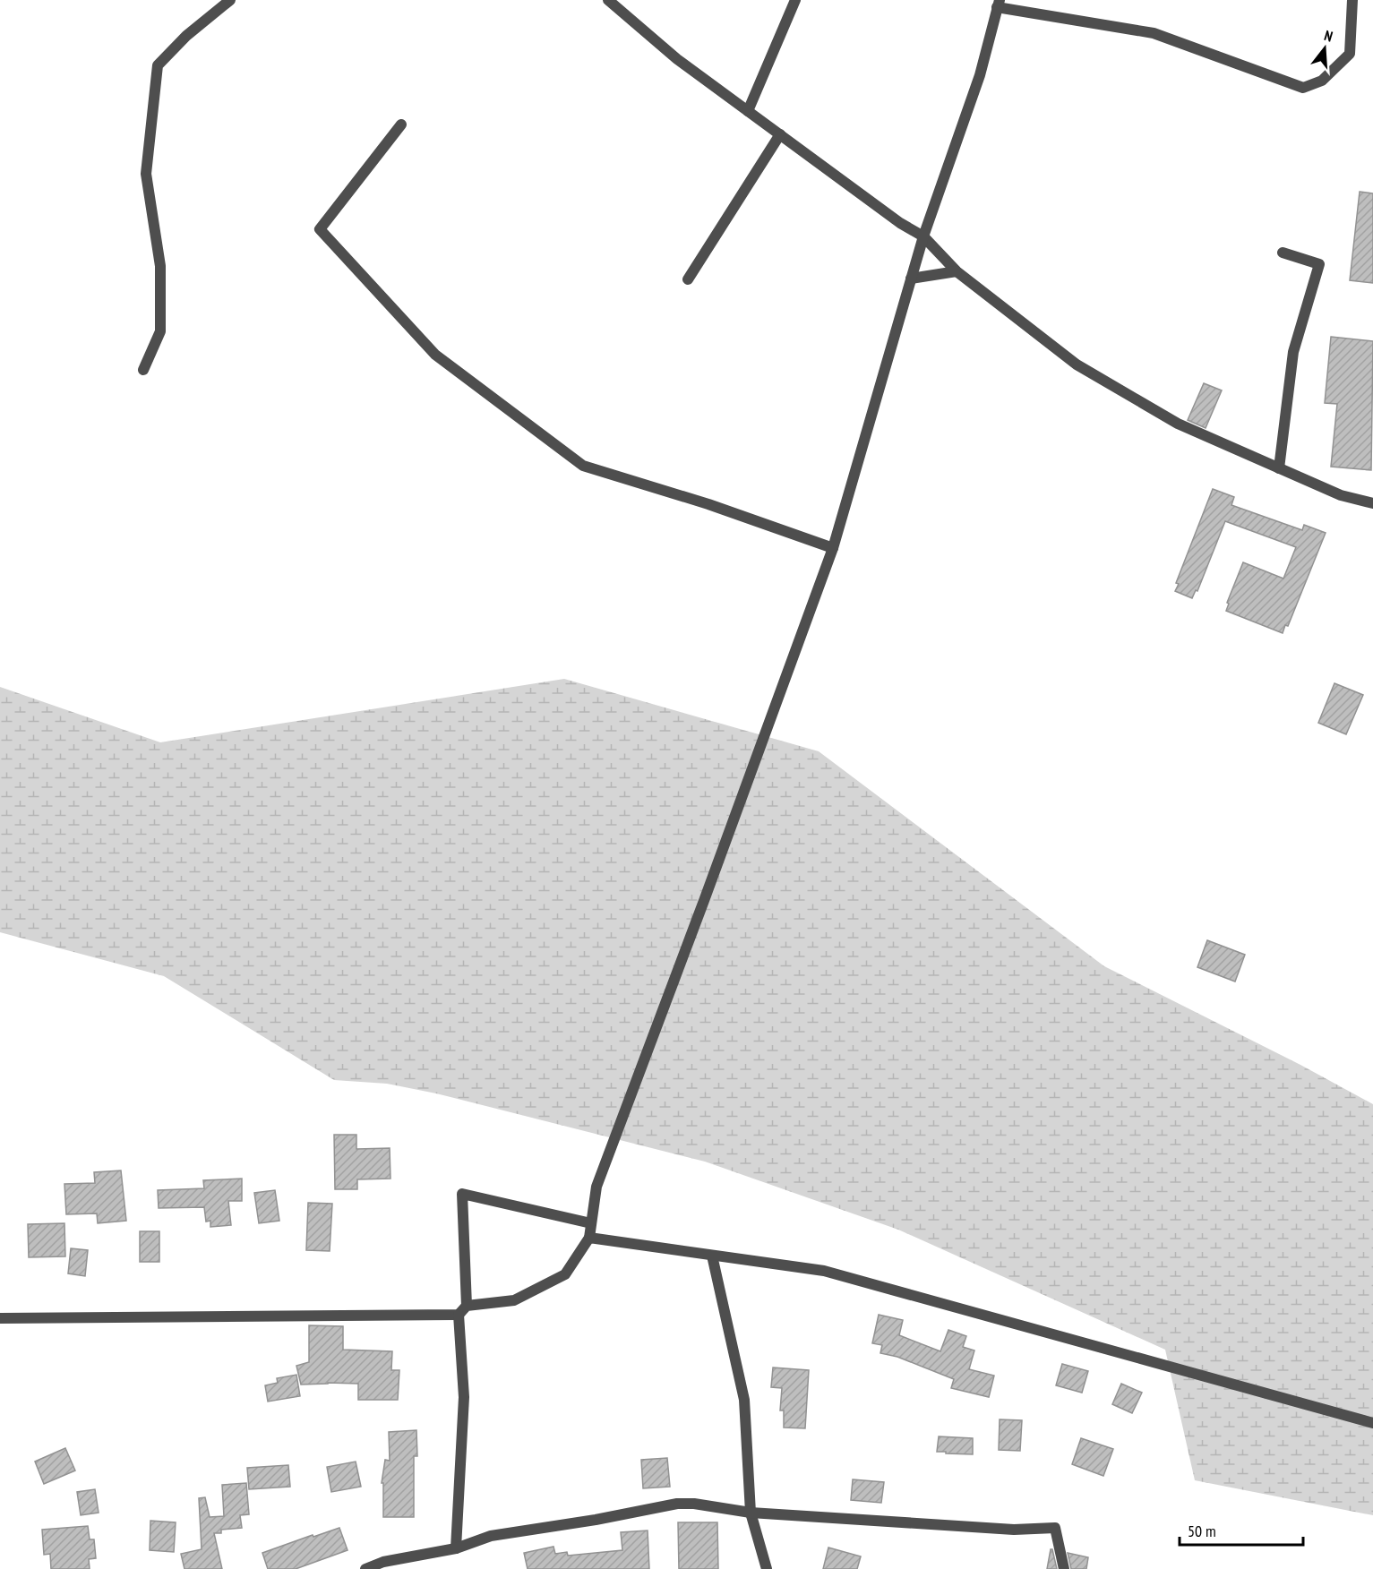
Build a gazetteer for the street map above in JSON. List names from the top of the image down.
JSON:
{
  "scale_bar": "50 m",
  "north": "top"
}
